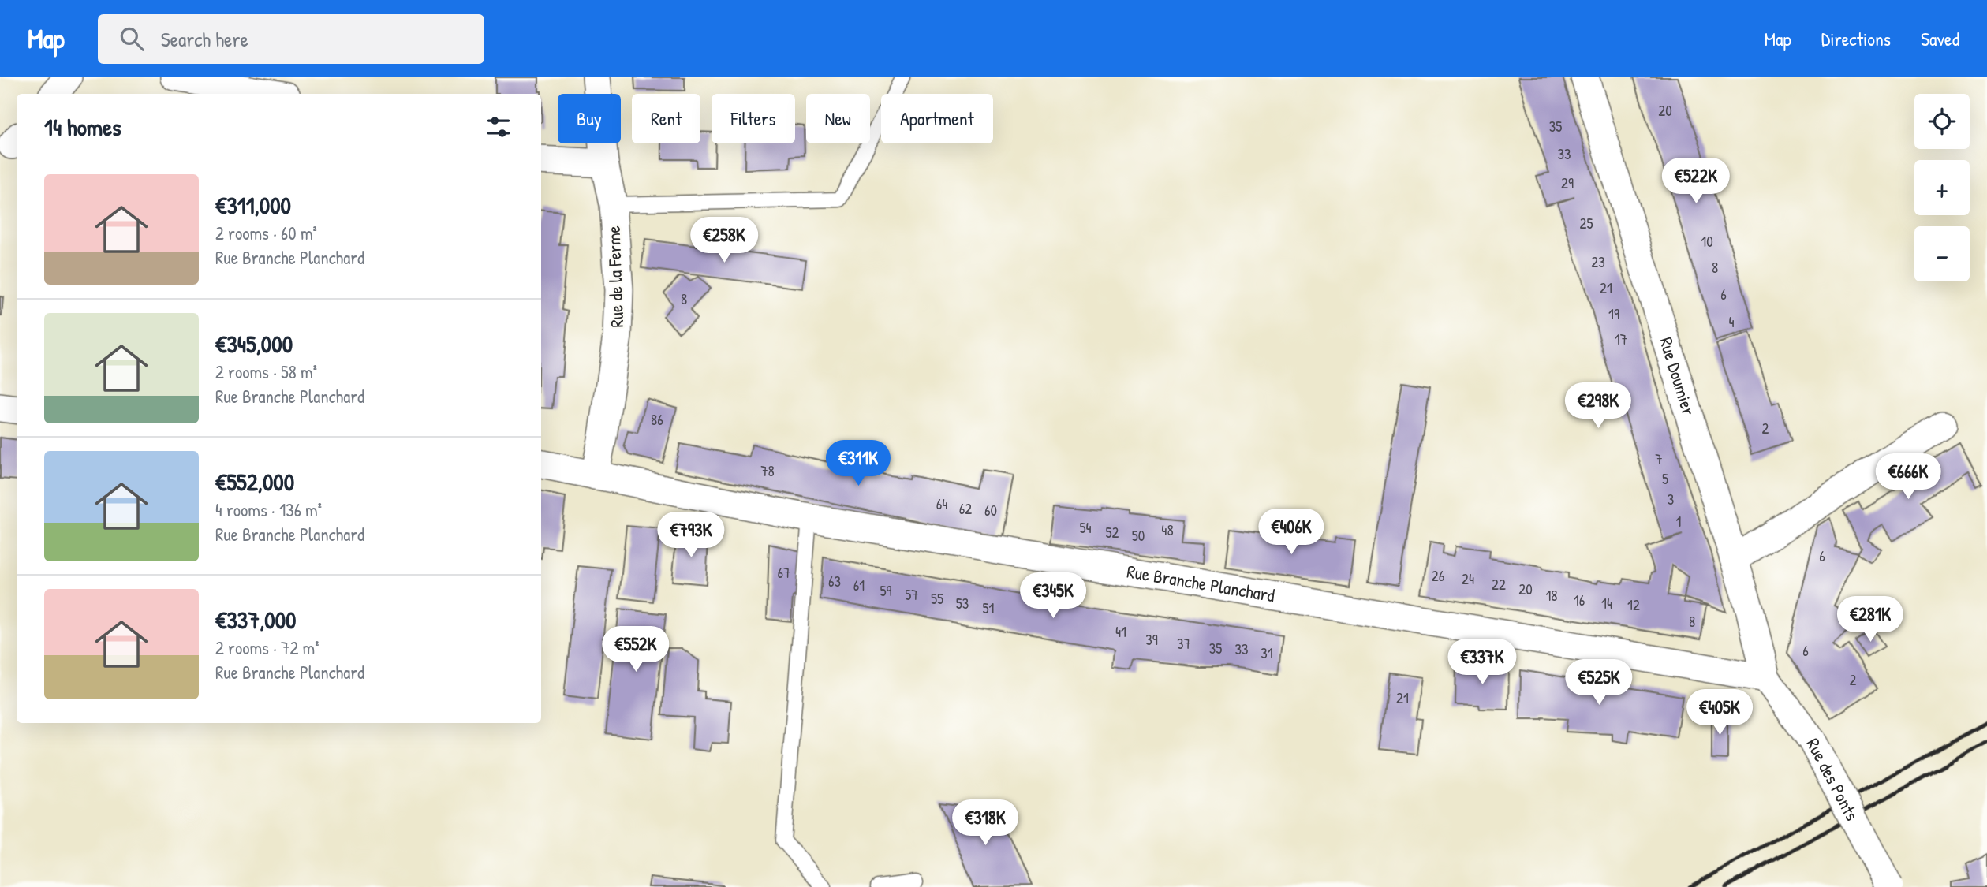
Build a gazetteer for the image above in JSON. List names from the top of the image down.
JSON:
{
  "streets": {
    "street": [
      "Rue de la Ferme",
      "Rue Doumier",
      "Rue Branche Planchard",
      "Rue des Ponts"
    ]
  },
  "crossings": [
    ["Rue de la Ferme", "Rue Branche Planchard"],
    ["Rue Doumier", "Rue Branche Planchard"],
    ["Rue Doumier", "Rue des Ponts"],
    ["Rue Branche Planchard", "Rue des Ponts"]
  ],
  "house_numbers": [
    "20",
    "35",
    "33",
    "29",
    "25",
    "10",
    "23",
    "8",
    "21",
    "6",
    "8",
    "19",
    "4",
    "17",
    "86",
    "2",
    "7",
    "78",
    "5",
    "3",
    "64",
    "62",
    "60",
    "1",
    "54",
    "48",
    "52",
    "50",
    "6",
    "67",
    "26",
    "24",
    "63",
    "22",
    "61",
    "20",
    "59",
    "57",
    "18",
    "55",
    "16",
    "53",
    "14",
    "12",
    "51",
    "8",
    "41",
    "39",
    "37",
    "35",
    "33",
    "6",
    "31",
    "2",
    "21"
  ],
  "page": {
    "header": "Map",
    "search": "Search here",
    "nav": ["Map", "Directions", "Saved"],
    "map_buttons": ["+", "−"],
    "chip": [
      "Buy",
      "Rent",
      "Filters",
      "New",
      "Apartment"
    ],
    "heading": "14 homes",
    "price": [
      "€522K",
      "€258K",
      "€298K",
      "€311K",
      "€666K",
      "€406K",
      "€793K",
      "€345K",
      "€281K",
      "€552K",
      "€337K",
      "€525K",
      "€405K",
      "€318K"
    ],
    "list": [
      {
        "name": "€311,000",
        "note": "2 rooms · 60 m² · Rue Branche Planchard"
      },
      {
        "name": "€345,000",
        "note": "2 rooms · 58 m² · Rue Branche Planchard"
      },
      {
        "name": "€552,000",
        "note": "4 rooms · 136 m² · Rue Branche Planchard"
      },
      {
        "name": "€337,000",
        "note": "2 rooms · 72 m² · Rue Branche Planchard"
      }
    ]
  }
}
